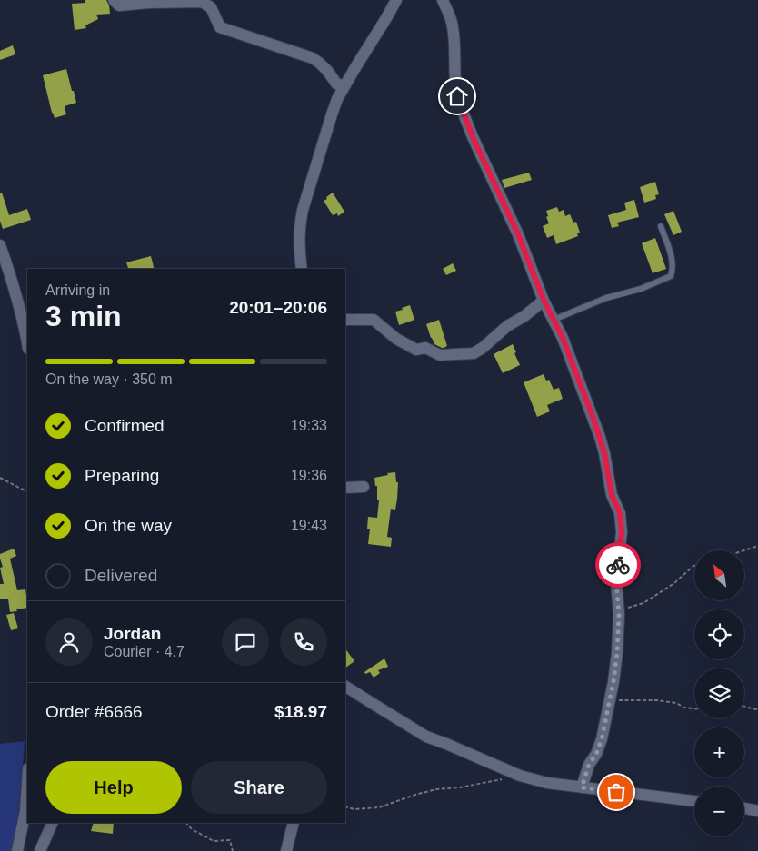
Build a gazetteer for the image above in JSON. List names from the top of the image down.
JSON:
{
  "north": "top left",
  "page": {
    "heading": ["3 min", "Arriving in", "20:01–20:06"],
    "panel": [
      "Jordan",
      "Courier · 4.7",
      "Order #6666",
      "$18.97"
    ],
    "bar": "On the way · 350 m",
    "list": [
      ["Confirmed", "19:33"],
      ["Preparing", "19:36"],
      ["On the way", "19:43"],
      "Delivered"
    ],
    "map_buttons": ["+", "−"],
    "buttons": ["Help", "Share"]
  }
}
